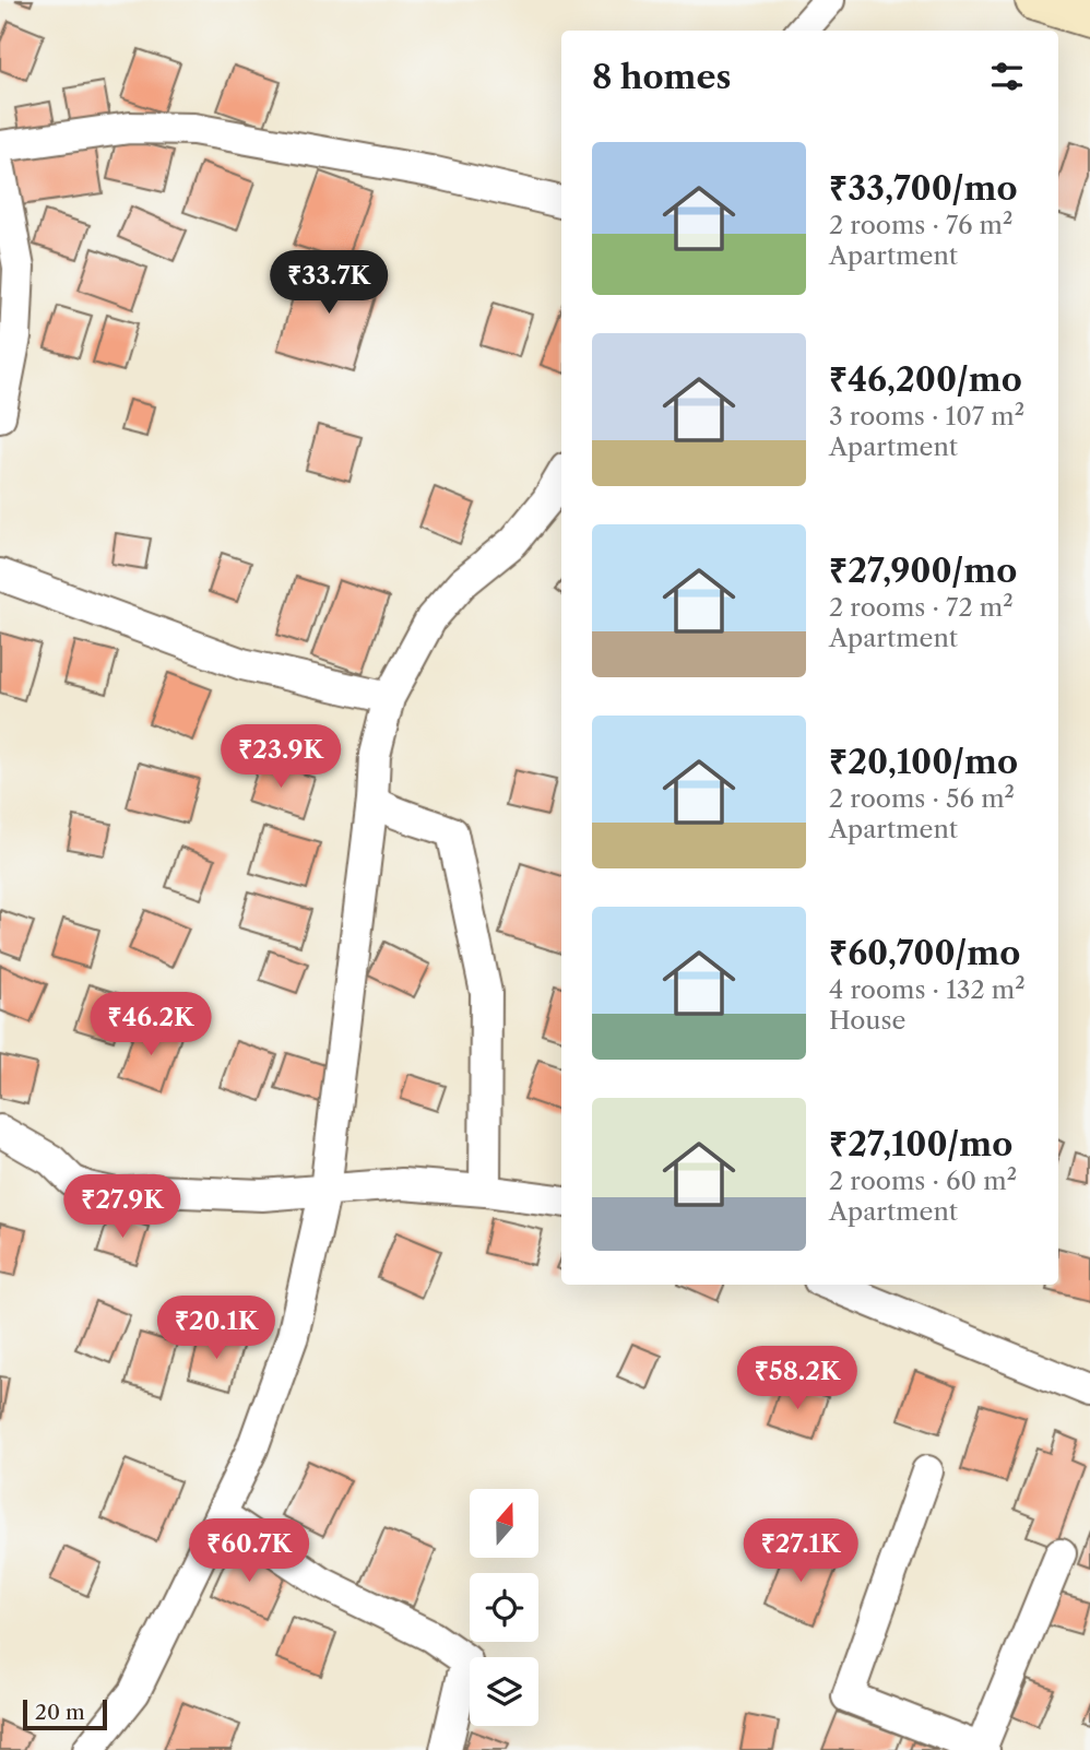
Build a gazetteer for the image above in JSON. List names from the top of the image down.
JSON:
{
  "scale_bar": "20 m",
  "north": "top",
  "page": {
    "heading": "8 homes",
    "list": [
      {
        "name": "₹33,700/mo",
        "note": "2 rooms · 76 m² · Apartment"
      },
      {
        "name": "₹46,200/mo",
        "note": "3 rooms · 107 m² · Apartment"
      },
      {
        "name": "₹27,900/mo",
        "note": "2 rooms · 72 m² · Apartment"
      },
      {
        "name": "₹20,100/mo",
        "note": "2 rooms · 56 m² · Apartment"
      },
      {
        "name": "₹60,700/mo",
        "note": "4 rooms · 132 m² · House"
      },
      {
        "name": "₹27,100/mo",
        "note": "2 rooms · 60 m² · Apartment"
      }
    ],
    "price": [
      "₹33.7K",
      "₹23.9K",
      "₹46.2K",
      "₹27.9K",
      "₹20.1K",
      "₹58.2K",
      "₹60.7K",
      "₹27.1K"
    ],
    "scale": "20 m"
  }
}
